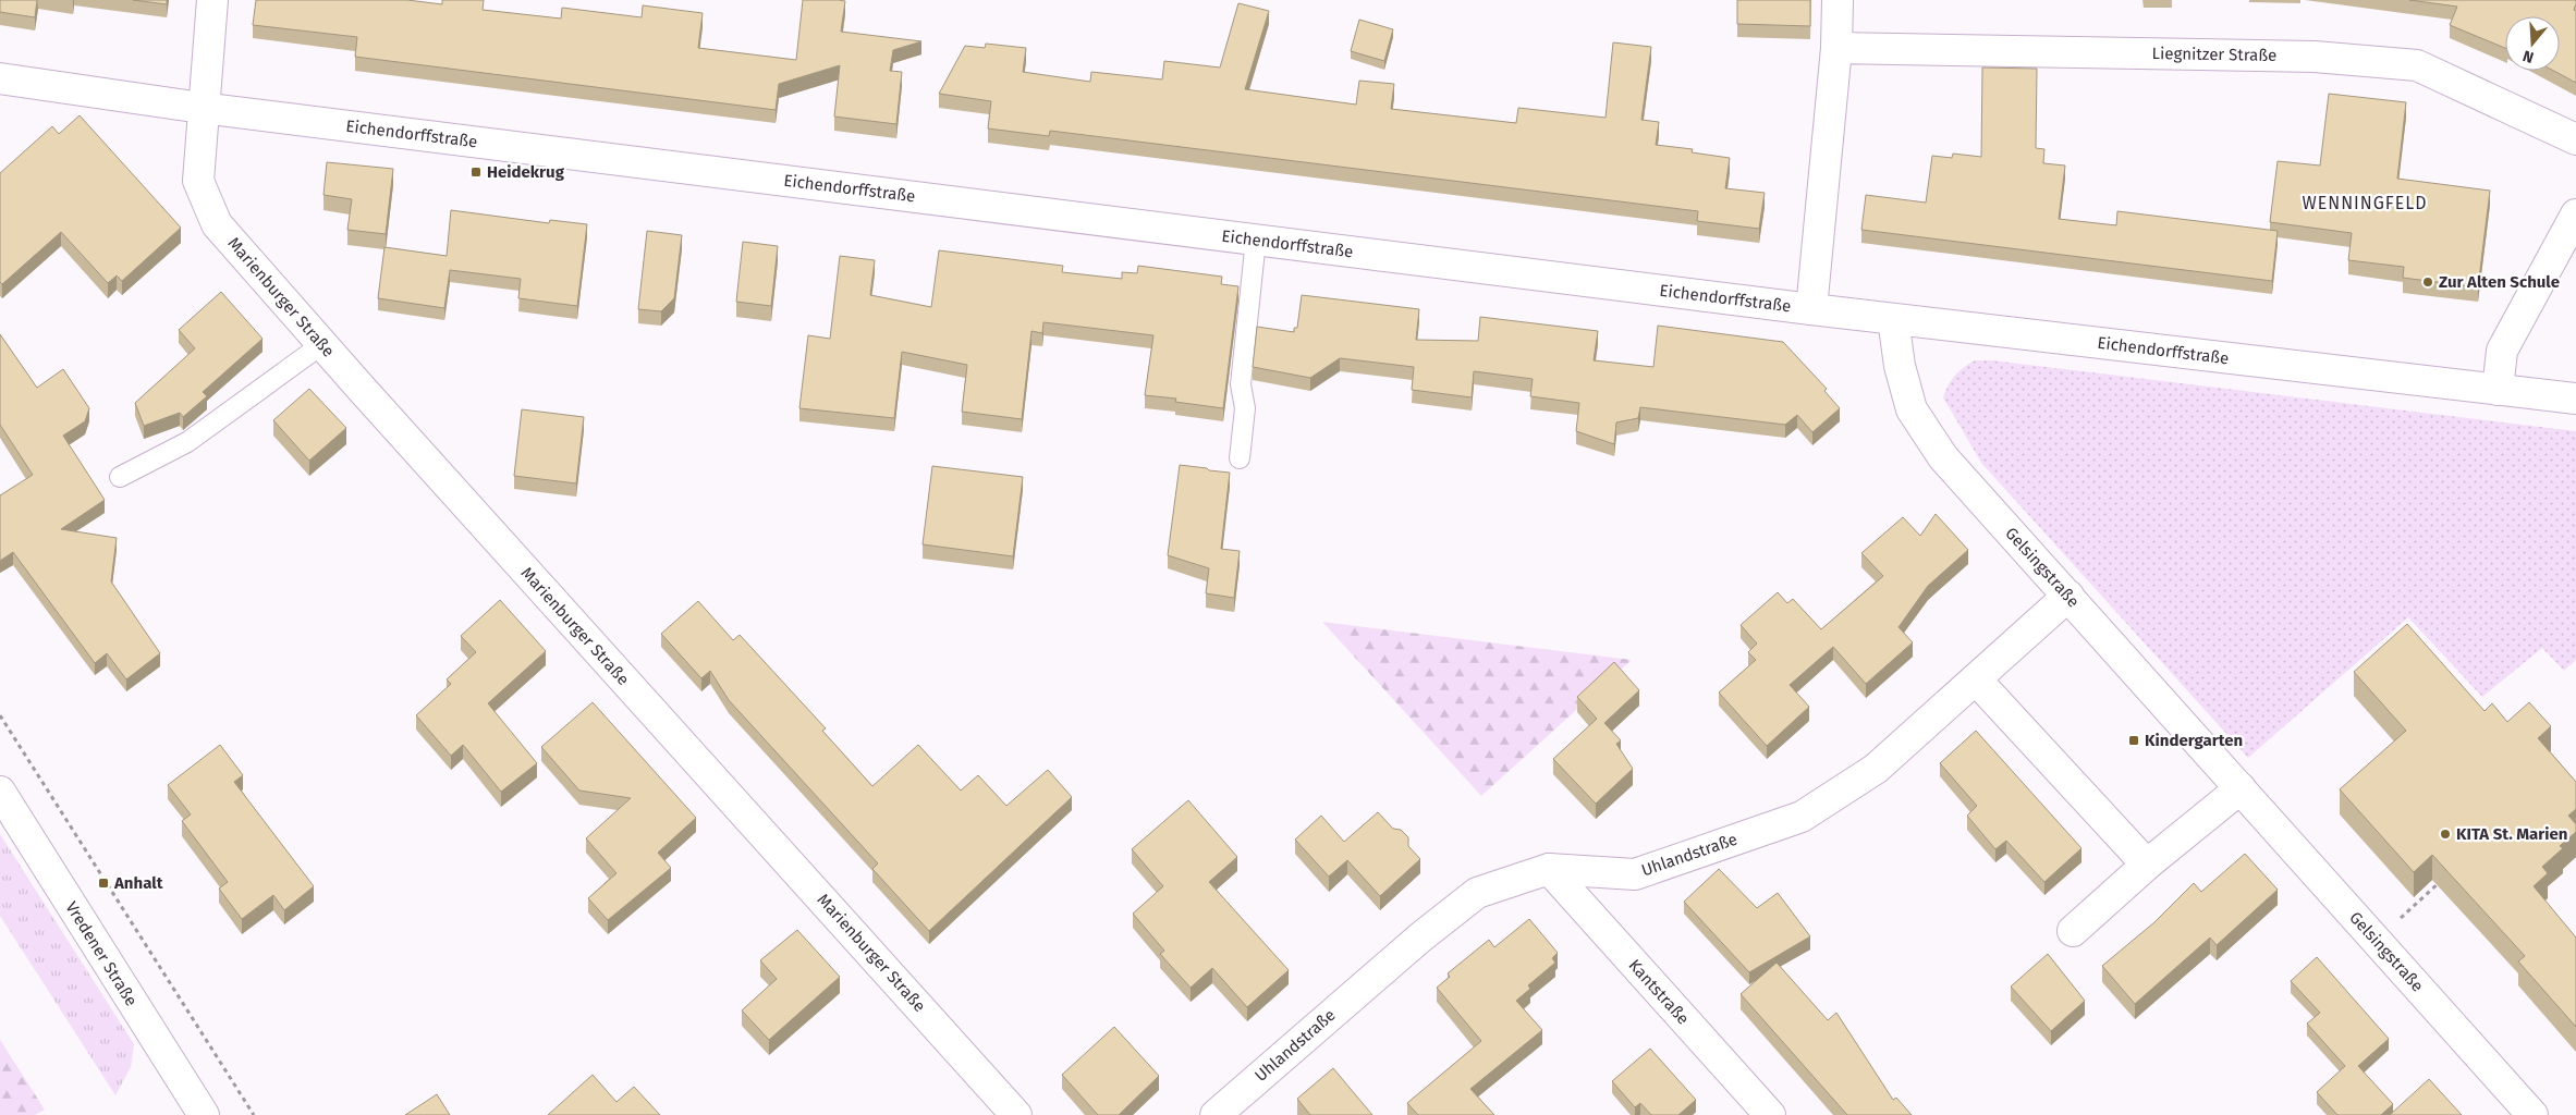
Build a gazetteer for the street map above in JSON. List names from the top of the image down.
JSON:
{
  "streets": {
    "street": [
      "Liegnitzer Straße",
      "Eichendorffstraße",
      "Marienburger Straße",
      "Gelsingstraße",
      "Uhlandstraße",
      "Vredener Straße",
      "Kantstraße"
    ]
  },
  "crossings": [
    ["Eichendorffstraße", "Marienburger Straße"],
    ["Eichendorffstraße", "Gelsingstraße"],
    ["Gelsingstraße", "Uhlandstraße"],
    ["Uhlandstraße", "Kantstraße"]
  ],
  "districts": ["WENNINGFELD"],
  "places": {
    "transit": ["Heidekrug", "Kindergarten", "Anhalt"],
    "other": ["Zur Alten Schule", "KITA St. Marien"]
  },
  "north": "bottom"
}
